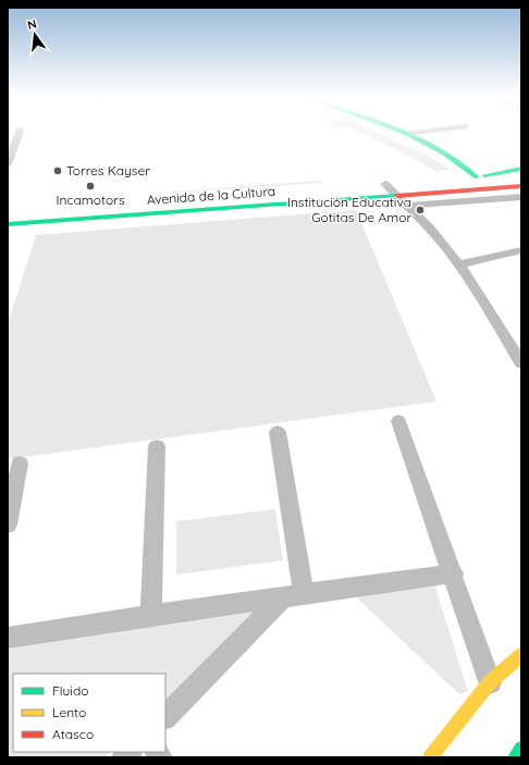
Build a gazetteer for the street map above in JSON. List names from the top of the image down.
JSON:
{
  "streets": {
    "main road": ["Avenida de la Cultura"]
  },
  "places": ["Torres Kayser", "Incamotors", "Institución Educativa Gotitas De Amor"],
  "legend": ["Fluido", "Lento", "Atasco"],
  "north": "top"
}
